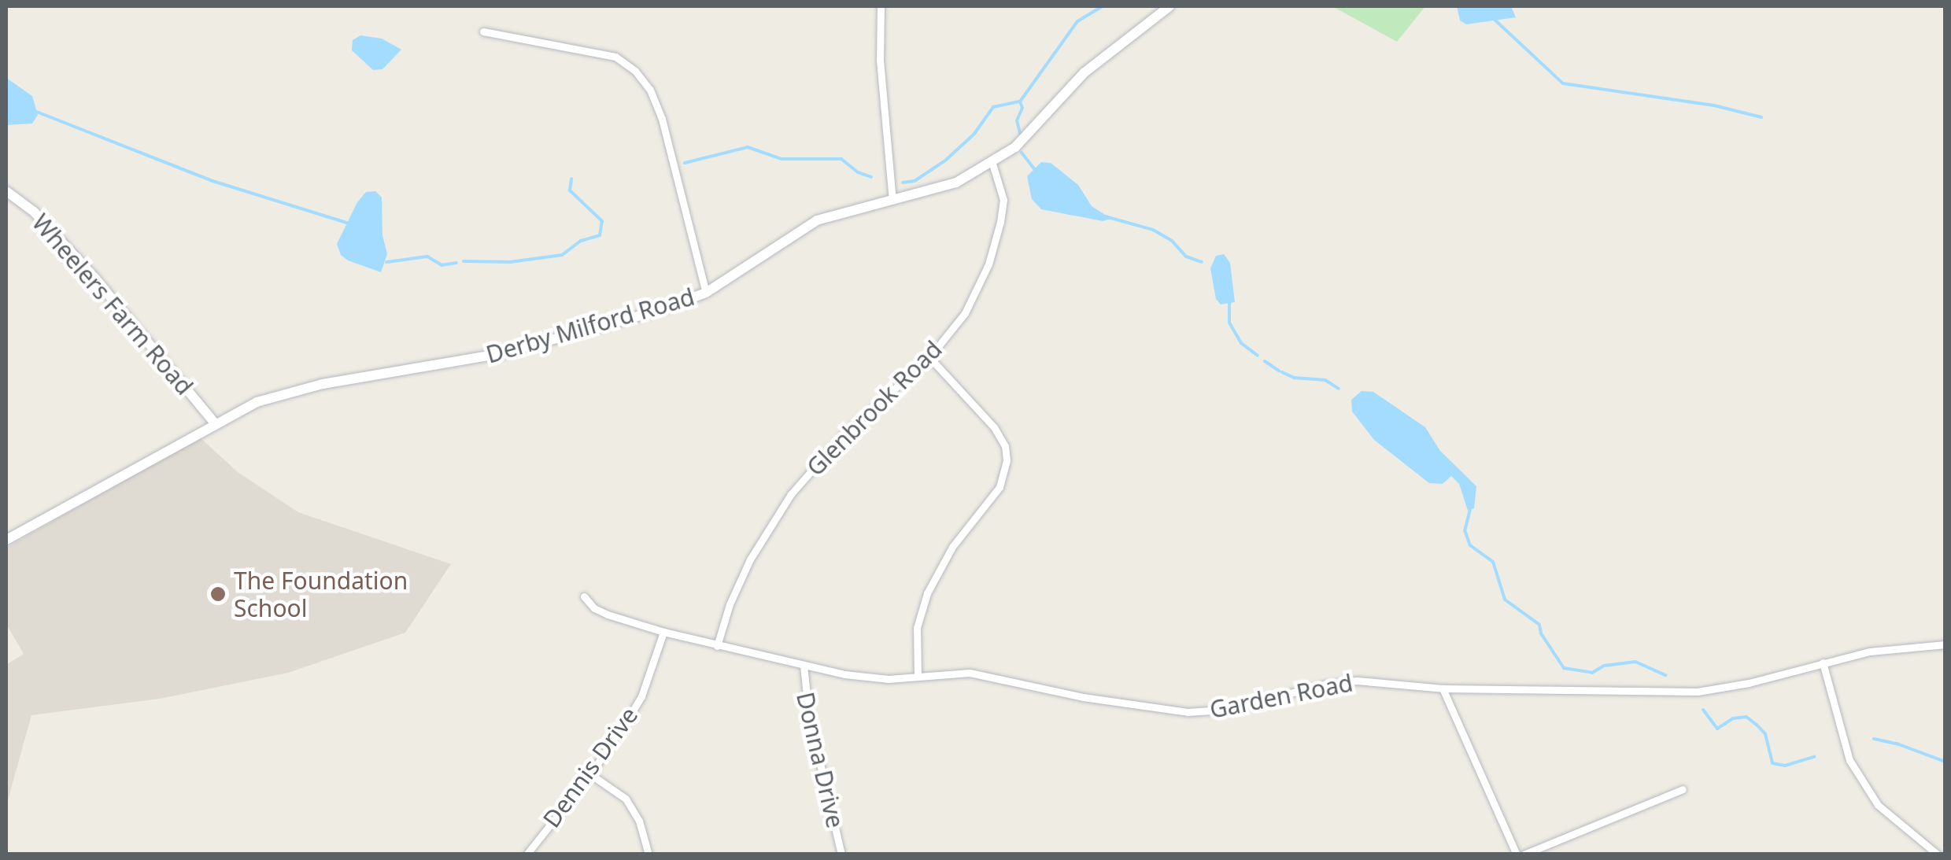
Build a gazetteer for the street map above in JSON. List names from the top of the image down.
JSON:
{
  "streets": {
    "main road": ["Wheelers Farm Road", "Derby Milford Road"],
    "street": [
      "Glenbrook Road",
      "Garden Road",
      "Donna Drive",
      "Dennis Drive"
    ]
  },
  "crossings": [
    ["Wheelers Farm Road", "Derby Milford Road"],
    ["Derby Milford Road", "Glenbrook Road"],
    ["Glenbrook Road", "Garden Road"],
    ["Garden Road", "Donna Drive"],
    ["Garden Road", "Dennis Drive"]
  ],
  "places": ["The Foundation School"]
}
